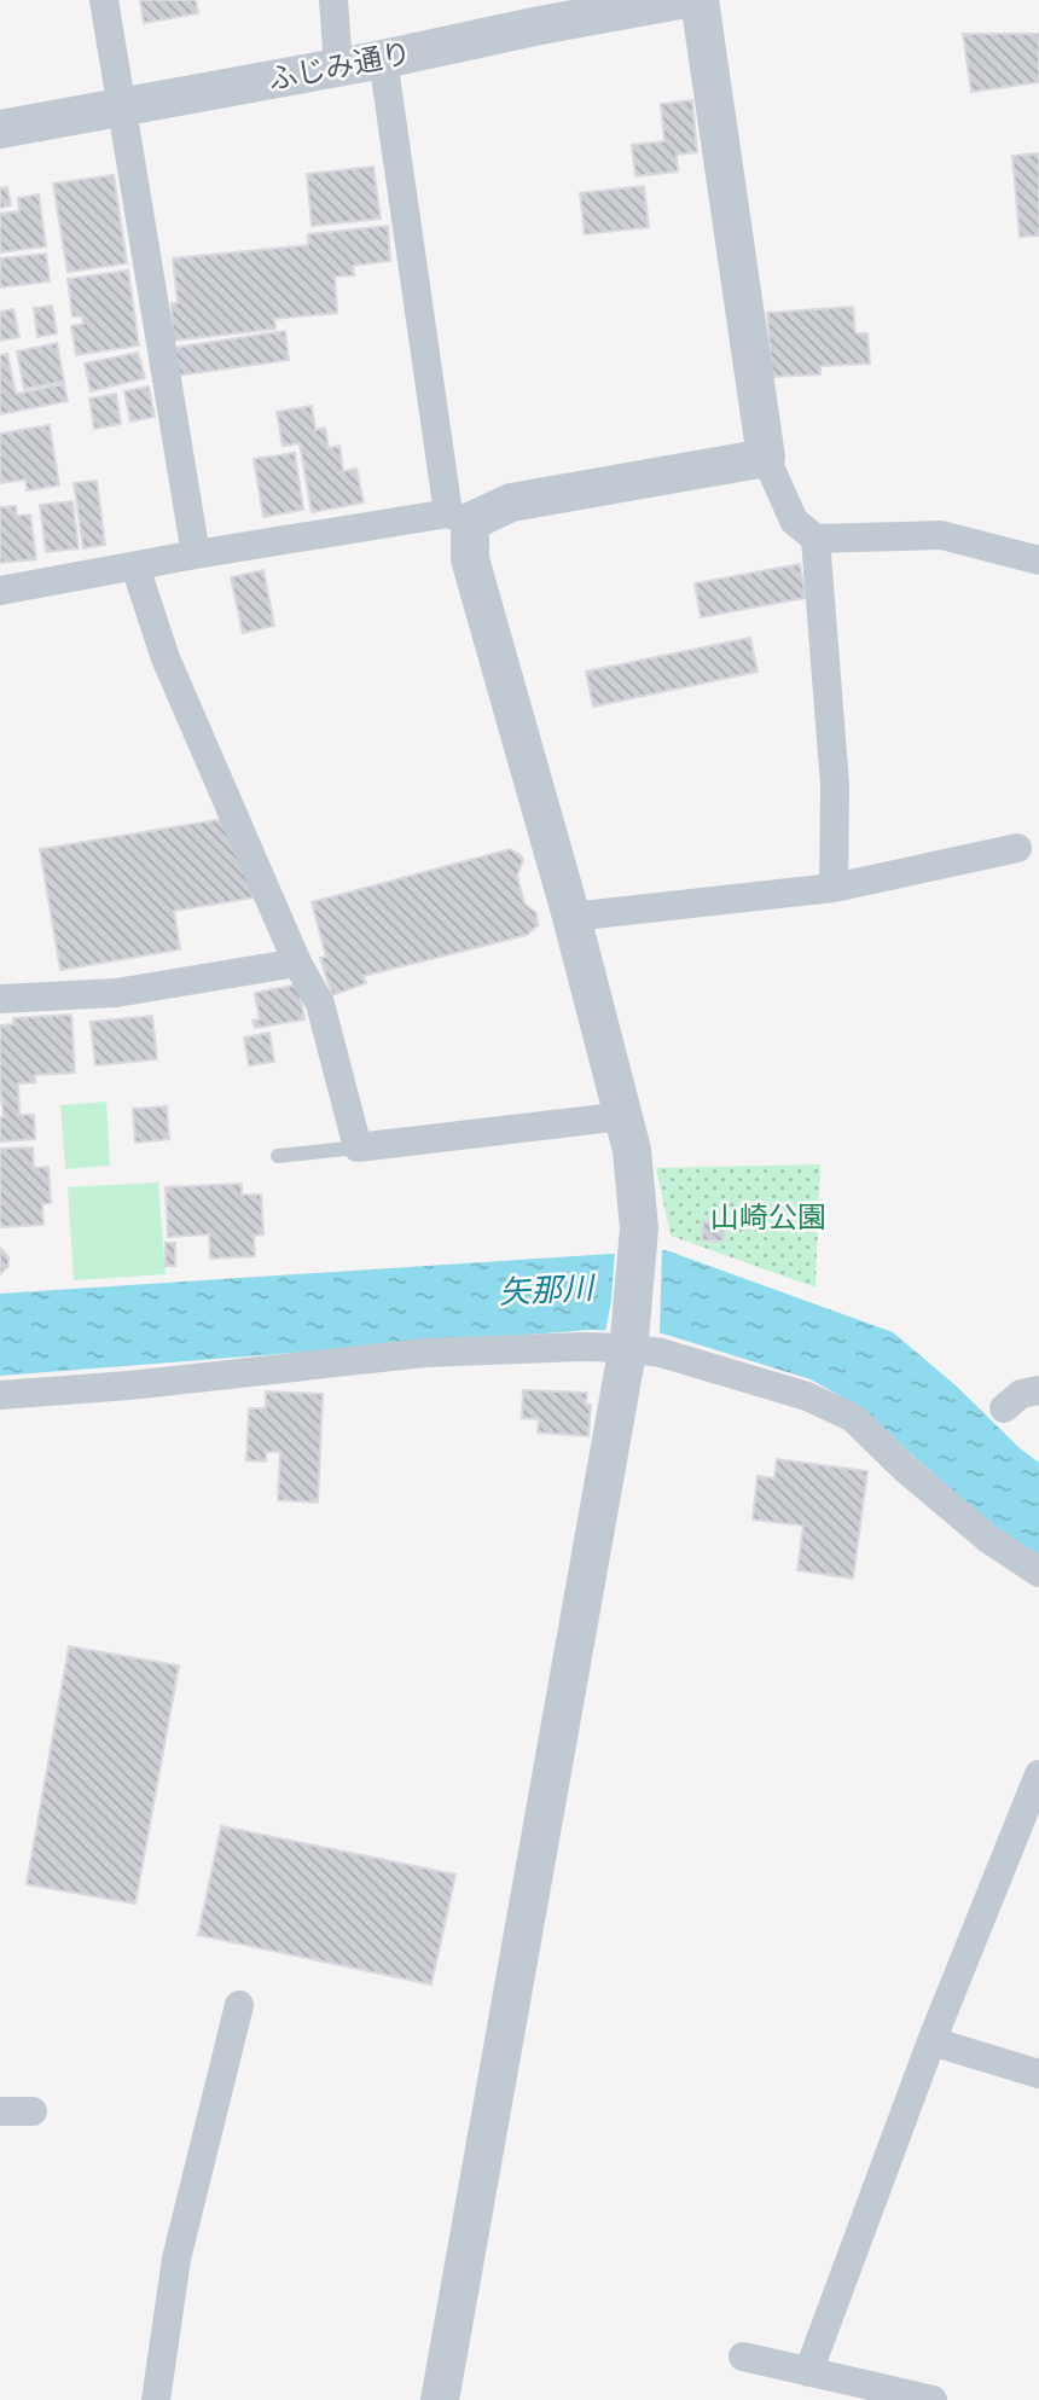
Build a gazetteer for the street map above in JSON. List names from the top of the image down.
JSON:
{
  "streets": {
    "street": ["ふじみ通り"]
  },
  "water": ["矢那川"],
  "parks": ["山崎公園"]
}
